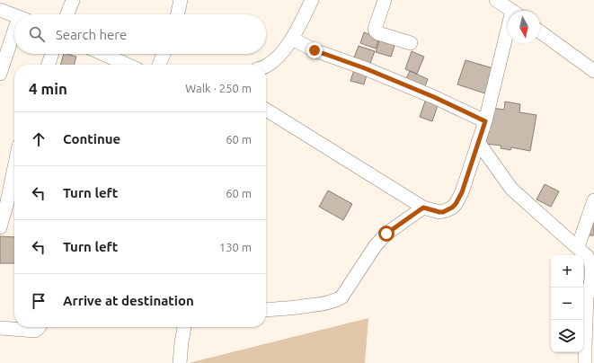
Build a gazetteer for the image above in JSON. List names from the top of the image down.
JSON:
{
  "north": "bottom",
  "page": {
    "search": "Search here",
    "heading": ["4 min", "Walk · 250 m"],
    "list": [
      ["Continue", "60 m"],
      ["Turn left", "60 m"],
      ["Turn left", "130 m"],
      "Arrive at destination"
    ],
    "map_buttons": ["+", "−"]
  }
}
